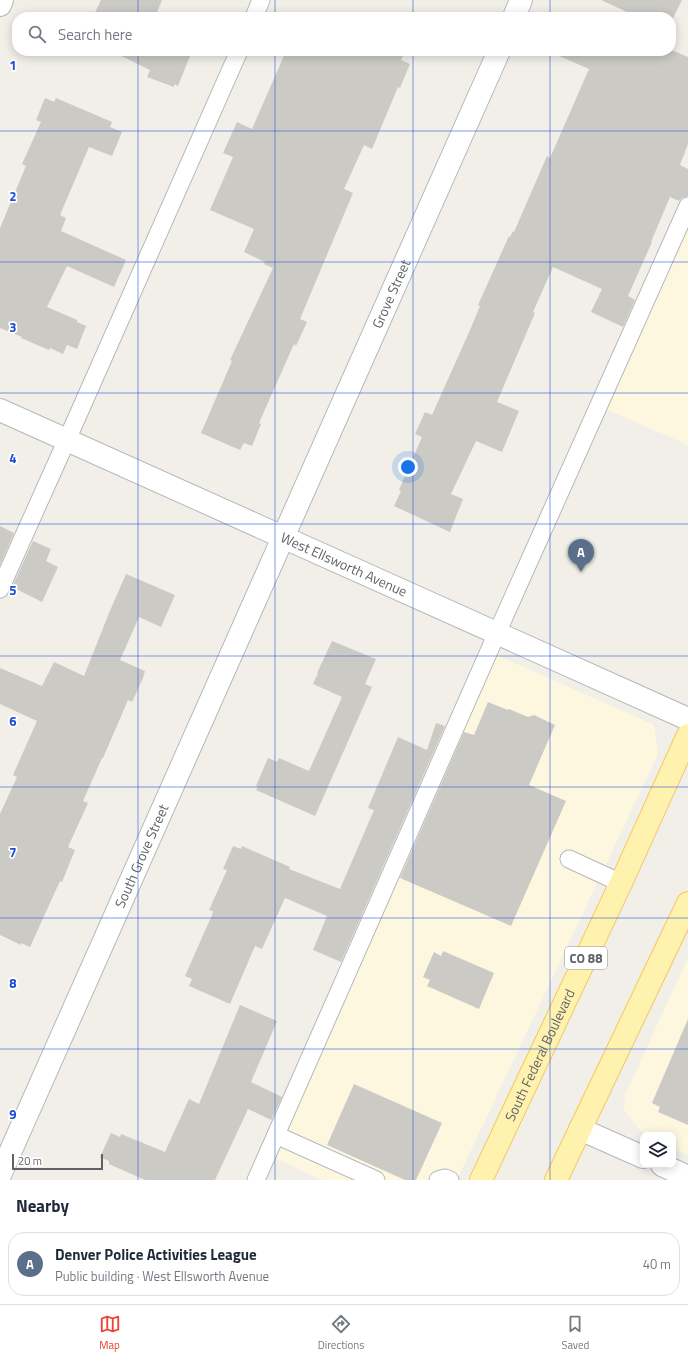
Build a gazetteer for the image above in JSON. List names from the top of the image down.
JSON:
{
  "streets": {
    "main road": ["CO 88", "South Federal Boulevard"],
    "street": ["Grove Street", "West Ellsworth Avenue", "South Grove Street"]
  },
  "crossings": [
    ["Grove Street", "West Ellsworth Avenue"],
    ["Grove Street", "South Grove Street"],
    ["West Ellsworth Avenue", "South Grove Street"]
  ],
  "scale_bar": "20 m",
  "page": {
    "search": "Search here",
    "pins": "A",
    "scale": "20 m",
    "heading": "Nearby",
    "list": [
      {
        "mark": "A",
        "name": "Denver Police Activities League",
        "note": "Public building · West Ellsworth Avenue",
        "value": "40 m"
      }
    ],
    "nav": ["Map", "Directions", "Saved"]
  },
  "grid": {
    "rows": [
      "1",
      "2",
      "3",
      "4",
      "5",
      "6",
      "7",
      "8",
      "9"
    ]
  }
}
